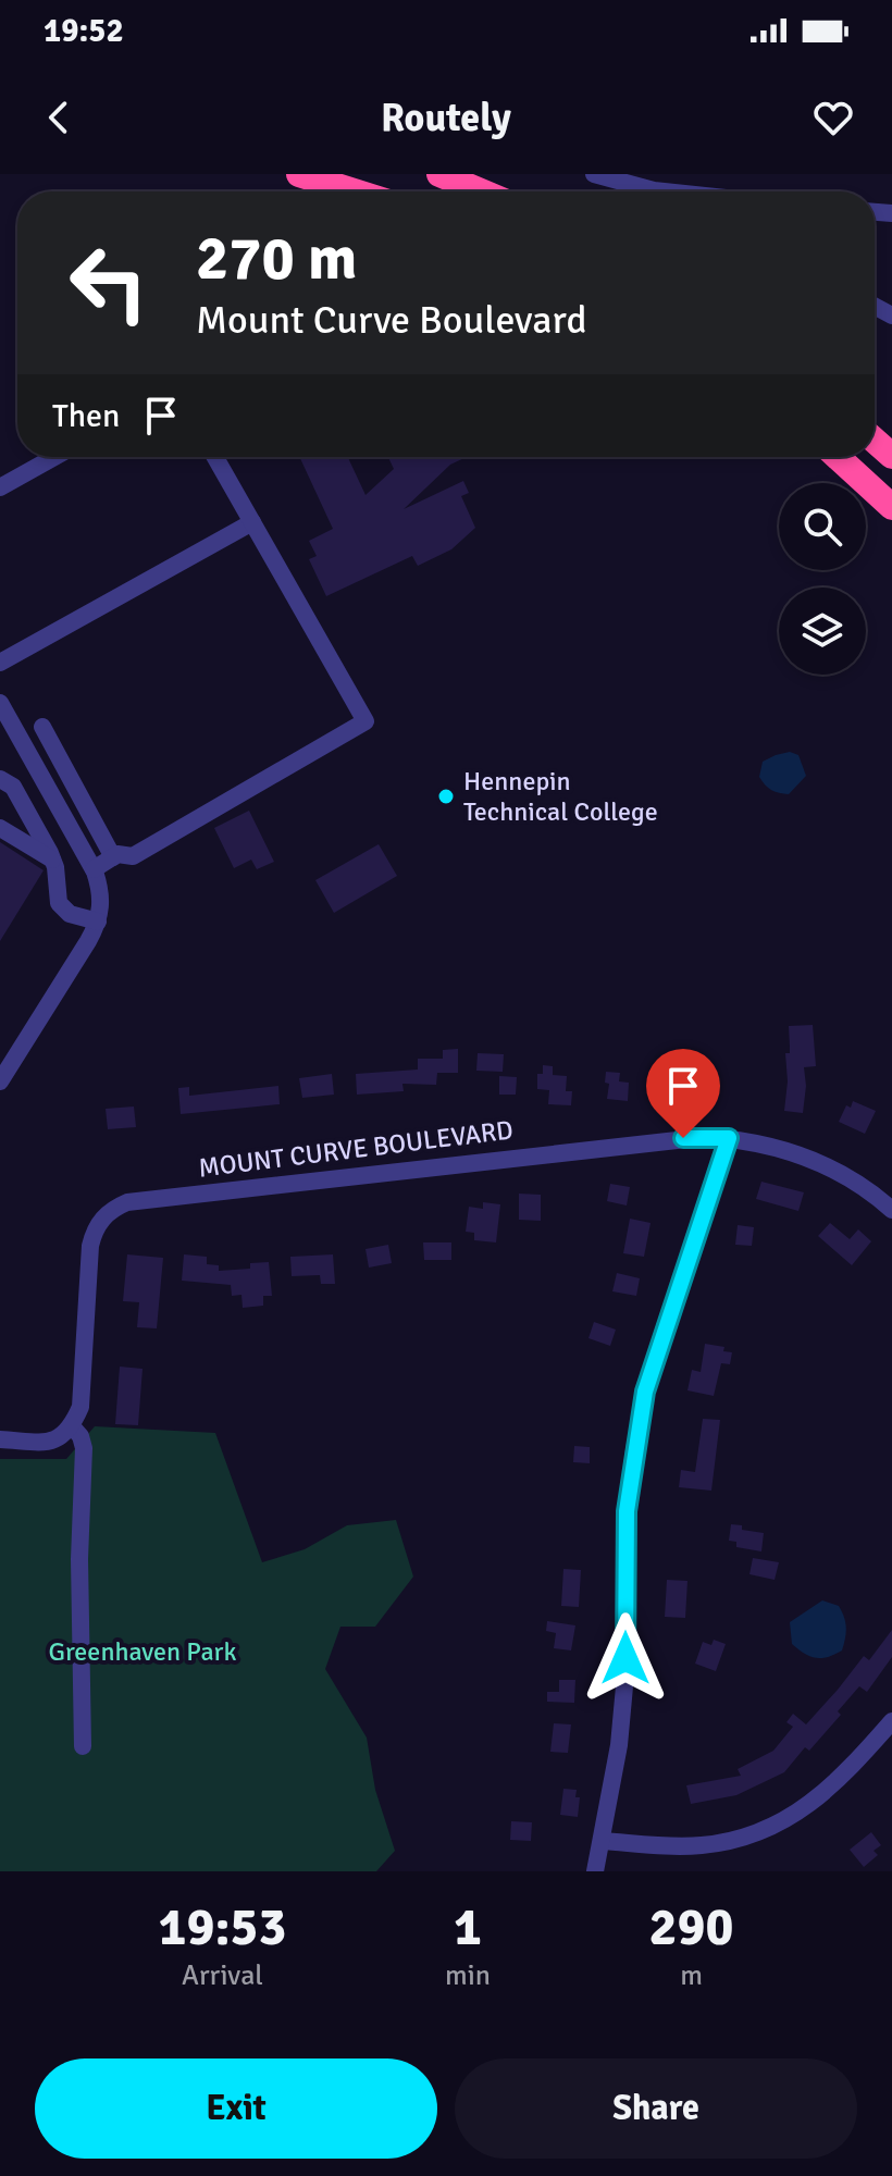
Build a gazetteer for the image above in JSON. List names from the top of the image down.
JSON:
{
  "streets": {
    "street": ["MOUNT CURVE BOULEVARD"]
  },
  "parks": ["Greenhaven Park"],
  "places": ["Hennepin Technical College"],
  "page": {
    "status": "19:52",
    "header": "Routely",
    "turn": ["270 m", "Mount Curve Boulevard"],
    "then": "Then",
    "eta": [
      "19:53",
      "Arrival",
      "1",
      "min",
      "290",
      "m"
    ],
    "buttons": ["Exit", "Share"]
  }
}
